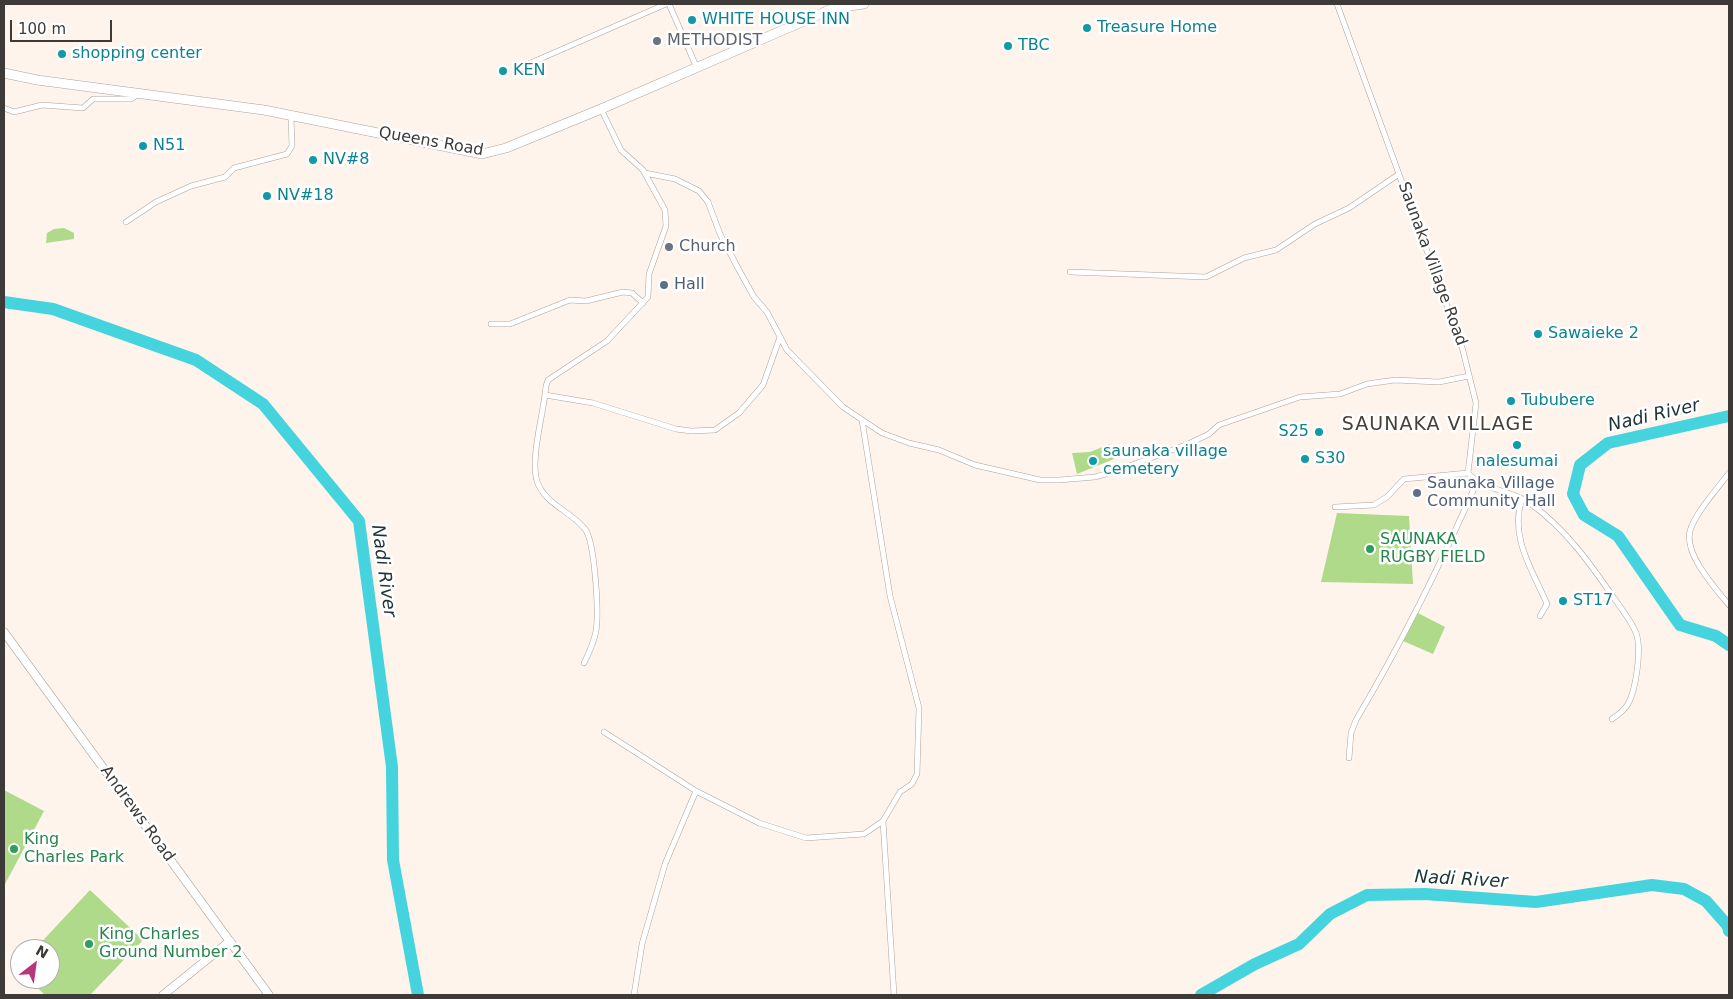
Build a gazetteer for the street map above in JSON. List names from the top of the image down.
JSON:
{
  "streets": {
    "main road": ["Queens Road", "Andrews Road"],
    "street": ["Saunaka Village Road"]
  },
  "districts": ["SAUNAKA VILLAGE"],
  "water": ["Nadi River"],
  "places": [
    "WHITE HOUSE INN",
    "Treasure Home",
    "METHODIST",
    "TBC",
    "shopping center",
    "KEN",
    "N51",
    "NV#8",
    "NV#18",
    "Church",
    "Hall",
    "Sawaieke 2",
    "Tububere",
    "S25",
    "nalesumai",
    "S30",
    "saunaka village cemetery",
    "Saunaka Village Community Hall",
    "SAUNAKA RUGBY FIELD",
    "ST17",
    "King Charles Park",
    "King Charles Ground Number 2"
  ],
  "scale_bar": "100 m",
  "north": "top right"
}
